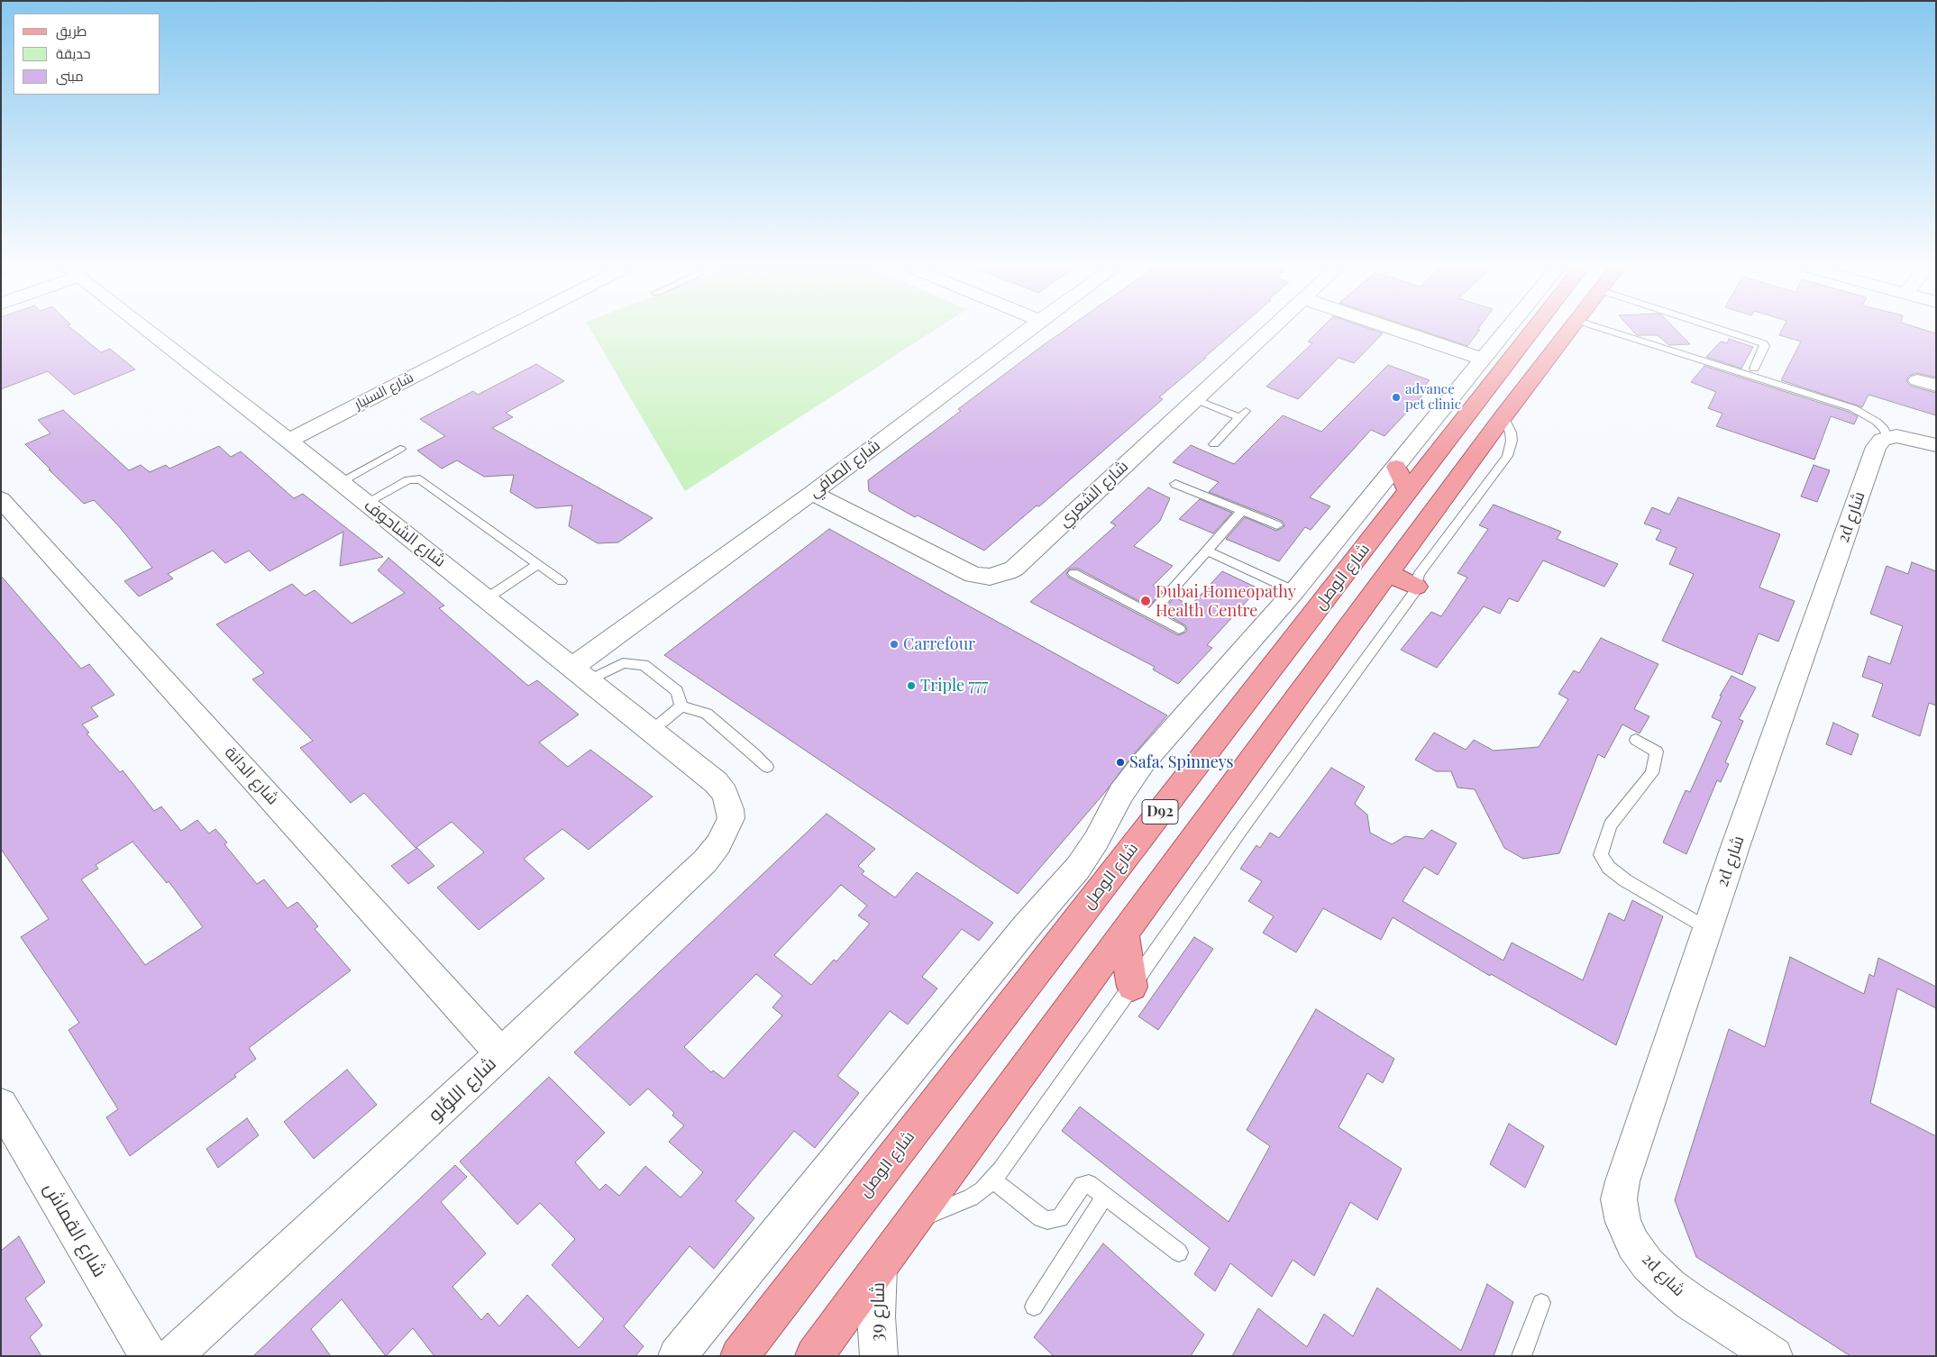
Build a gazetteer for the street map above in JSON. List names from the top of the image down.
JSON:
{
  "streets": {
    "main road": ["شارع الوصل", "D92"],
    "street": [
      "شارع السنيار",
      "شارع الصافي",
      "شارع الشعري",
      "2d شارع",
      "شارع الشاحوف",
      "شارع الدانة",
      "شارع اللؤلو",
      "شارع القماش",
      "شارع 39"
    ]
  },
  "crossings": [
    ["شارع السنيار", "شارع الشاحوف"],
    ["شارع الصافي", "شارع الشعري"],
    ["شارع الصافي", "شارع الشاحوف"],
    ["شارع الشاحوف", "شارع اللؤلو"],
    ["شارع الدانة", "شارع اللؤلو"],
    ["D92", "شارع 39"]
  ],
  "places": [
    "advance pet clinic",
    "Dubai Homeopathy Health Centre",
    "Carrefour",
    "Triple 777",
    "Safa, Spinneys"
  ],
  "legend": ["طريق", "حديقة", "مبنى"]
}
